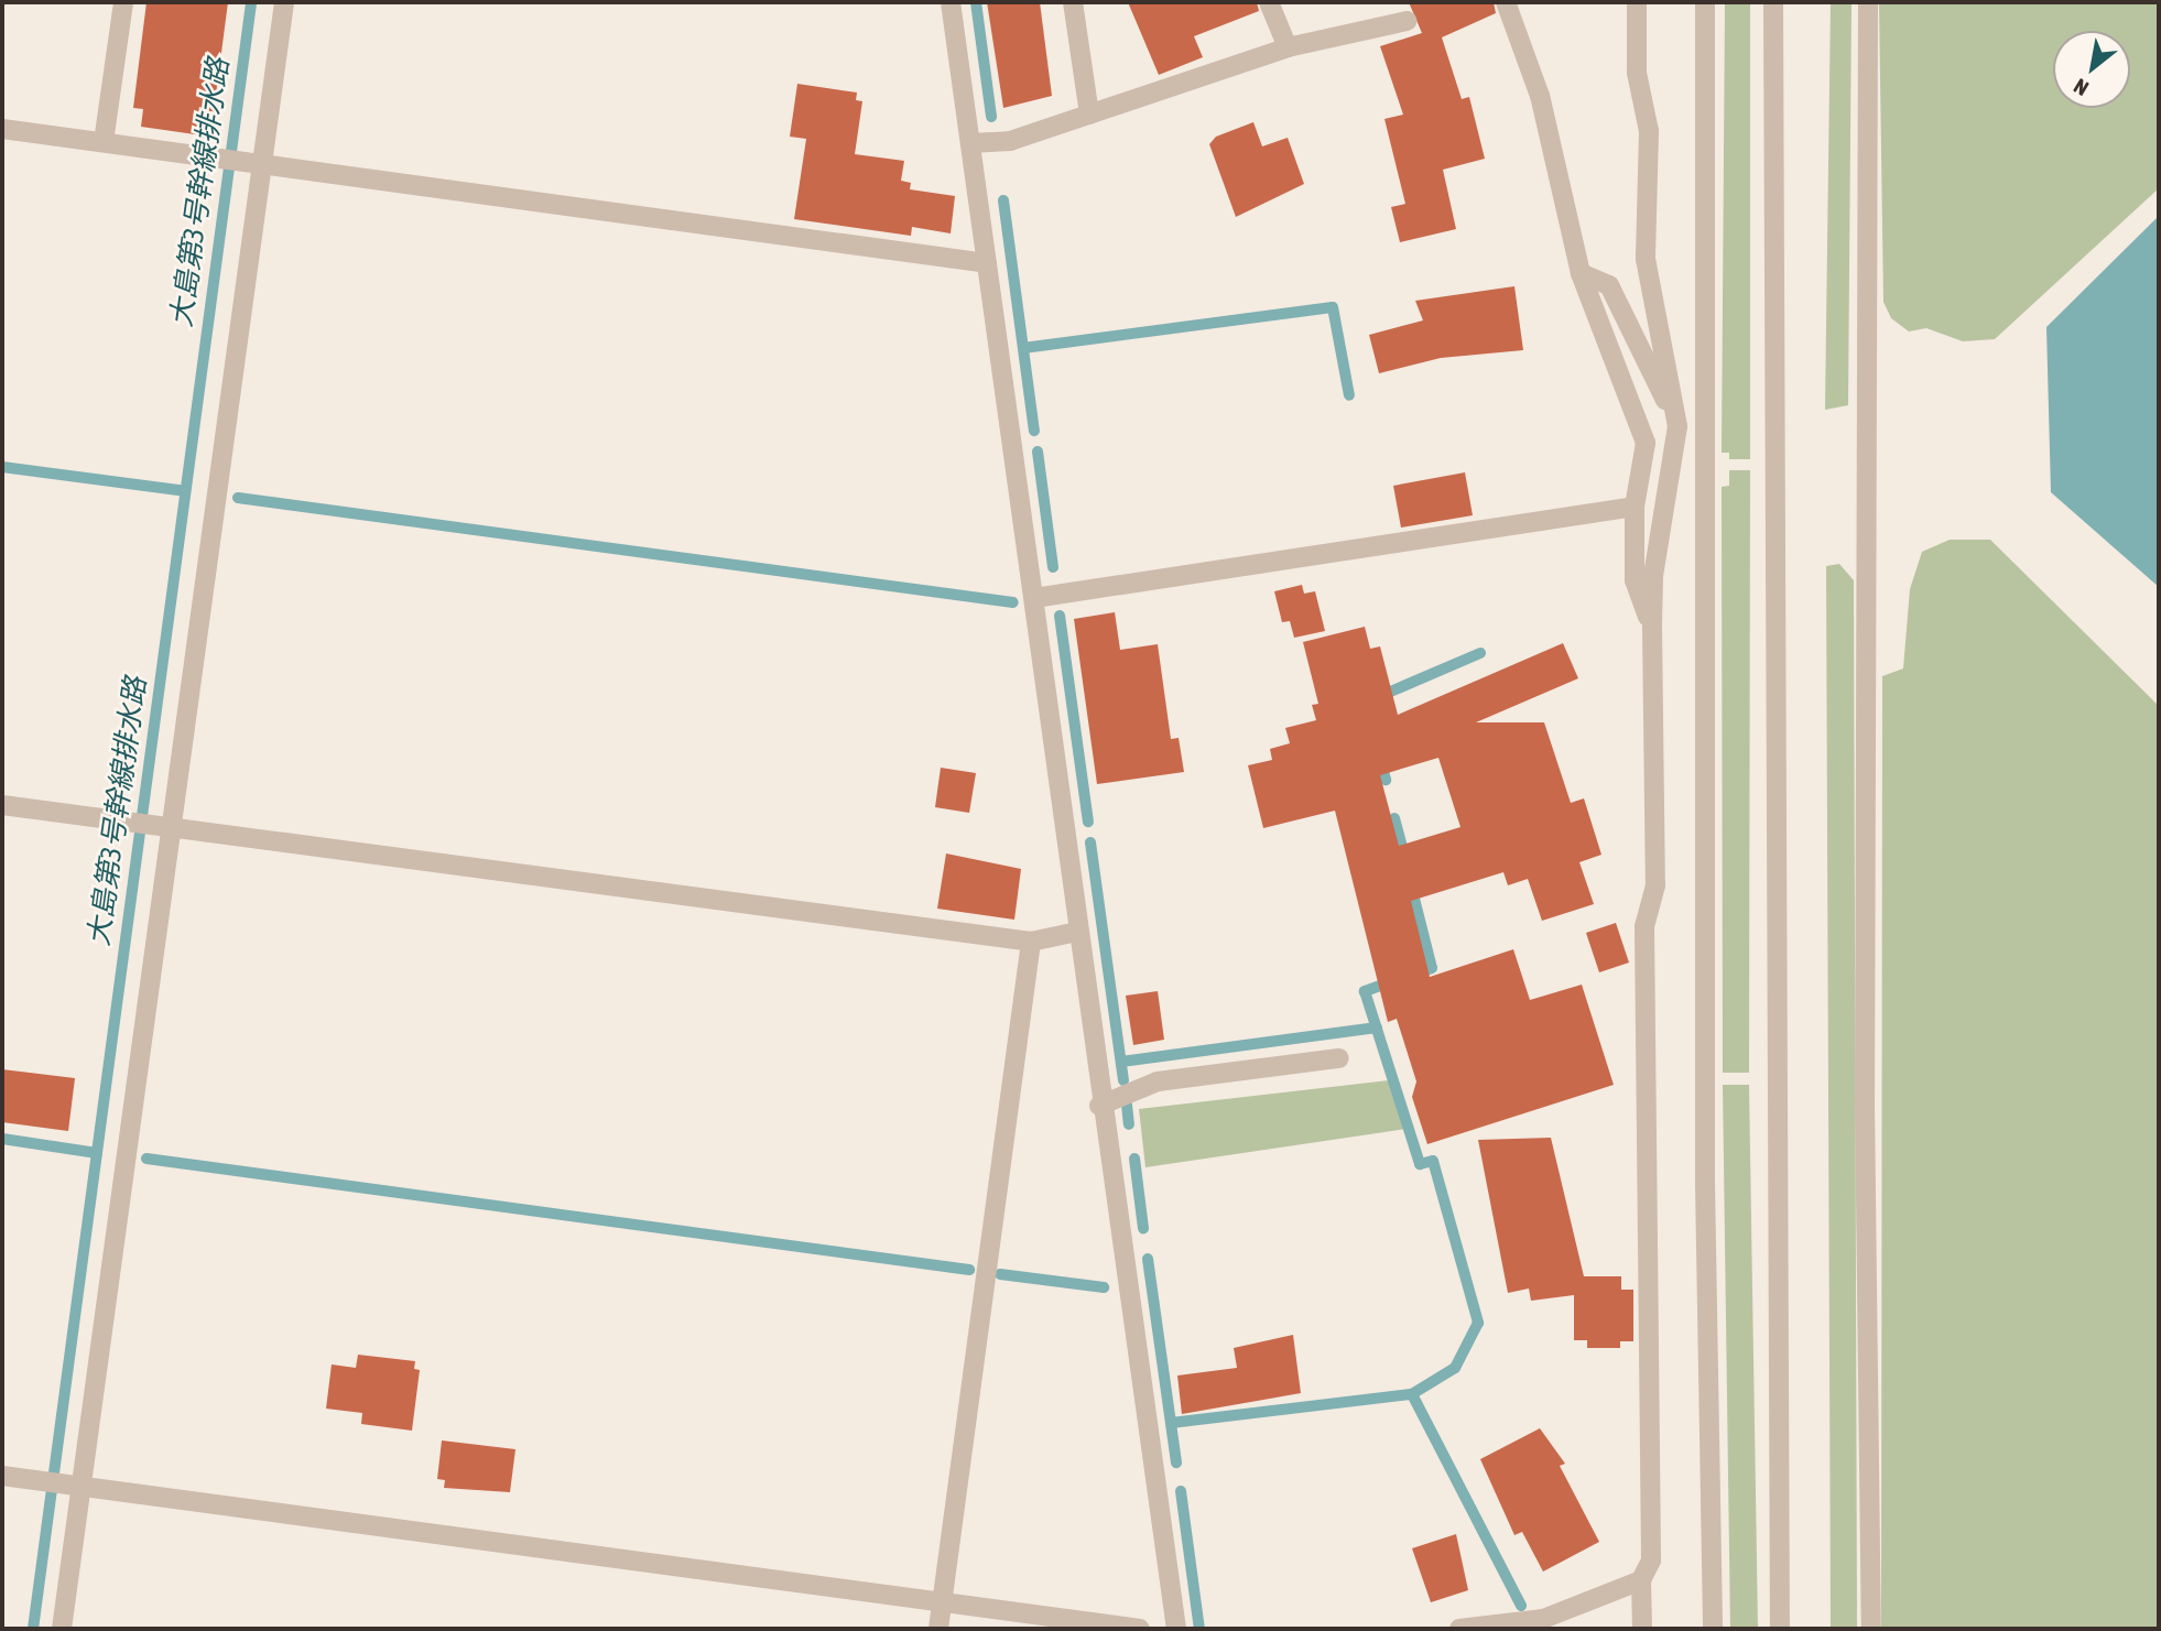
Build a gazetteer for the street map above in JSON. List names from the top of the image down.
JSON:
{
  "water": ["大島第3号幹線排水路"],
  "north": "bottom left"
}
